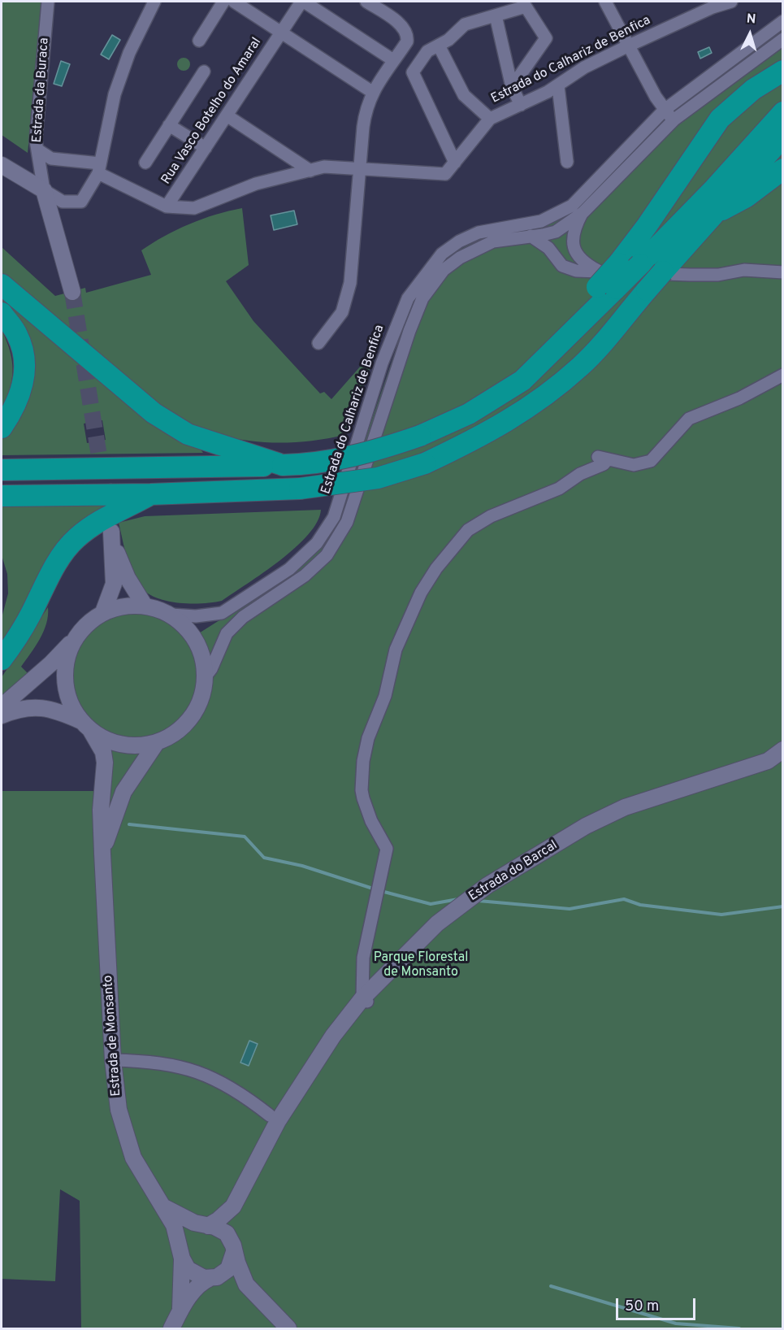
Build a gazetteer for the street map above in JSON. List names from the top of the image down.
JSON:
{
  "streets": {
    "street": [
      "Estrada do Calhariz de Benfica",
      "Estrada da Buraca",
      "Rua Vasco Botelho do Amaral",
      "Estrada do Barcal",
      "Estrada de Monsanto"
    ]
  },
  "crossings": [
    ["Estrada do Calhariz de Benfica", "Estrada de Monsanto"]
  ],
  "parks": ["Parque Florestal de Monsanto"],
  "scale_bar": "50 m",
  "north": "top"
}
